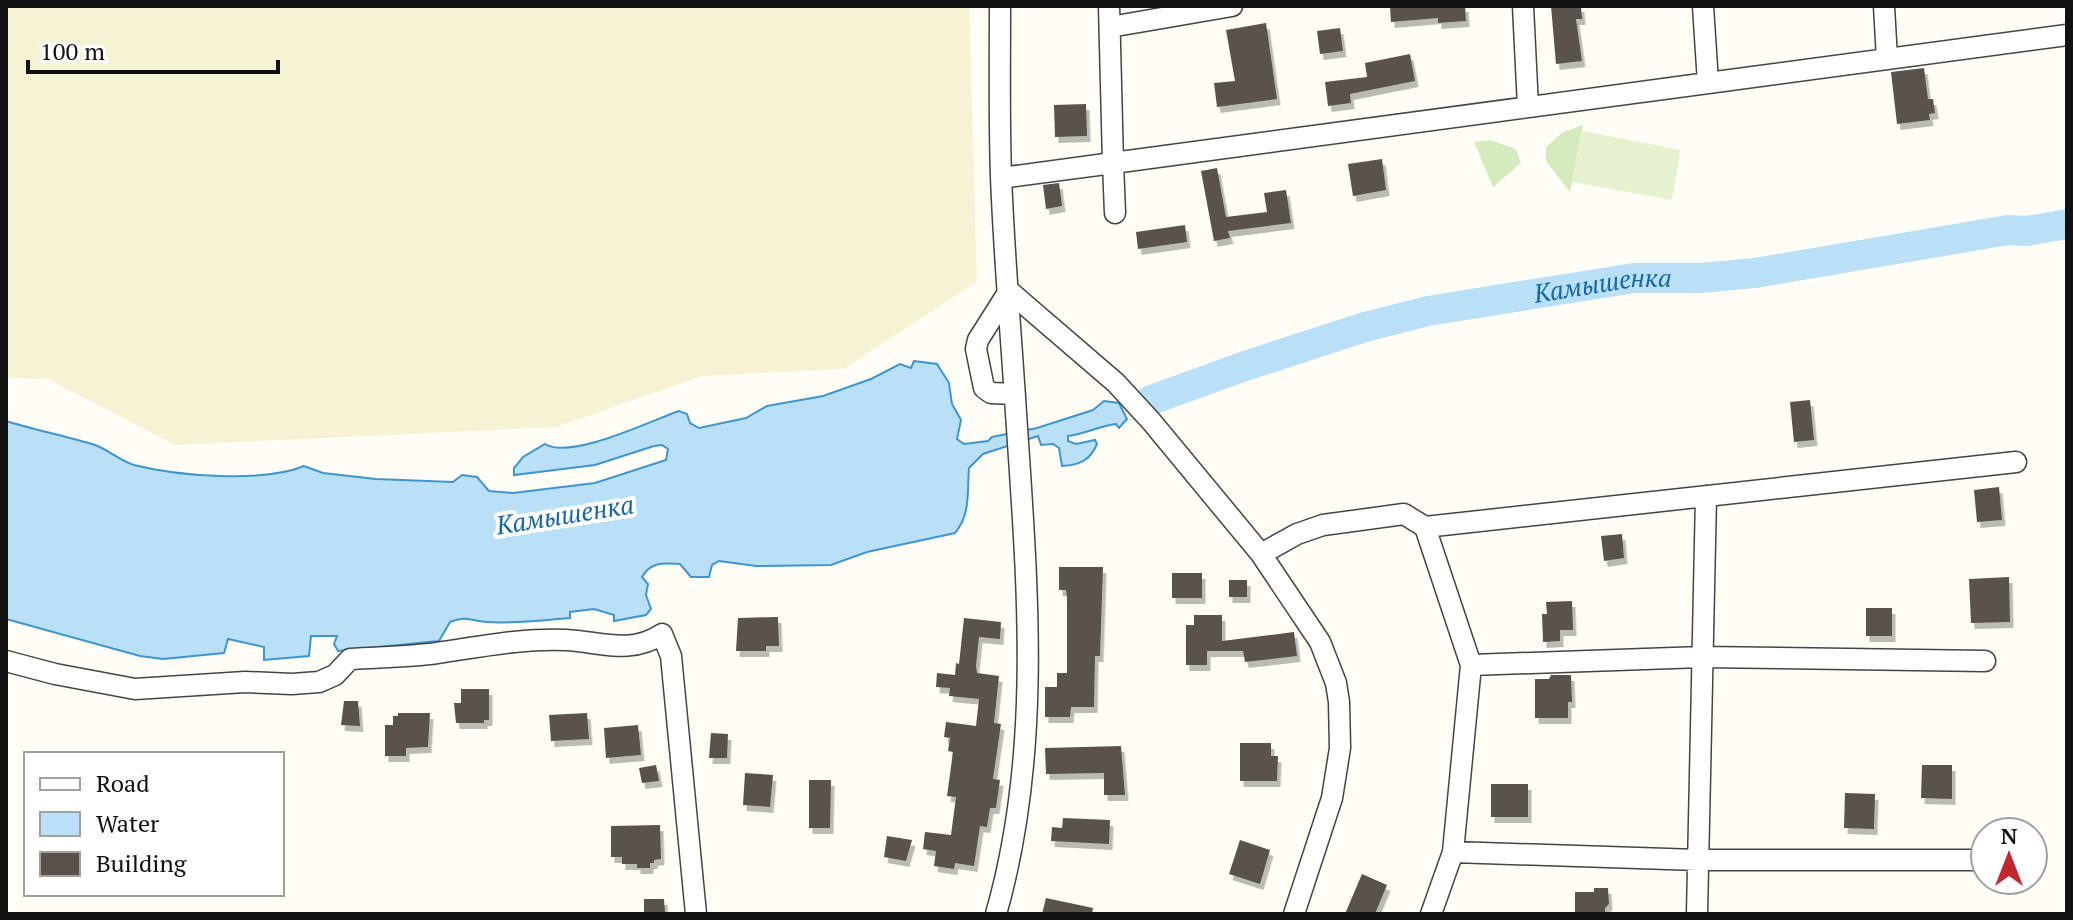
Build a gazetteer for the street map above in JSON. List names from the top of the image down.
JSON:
{
  "water": ["Камышенка"],
  "legend": ["Road", "Water", "Building"],
  "scale_bar": "100 m",
  "north": "top"
}
